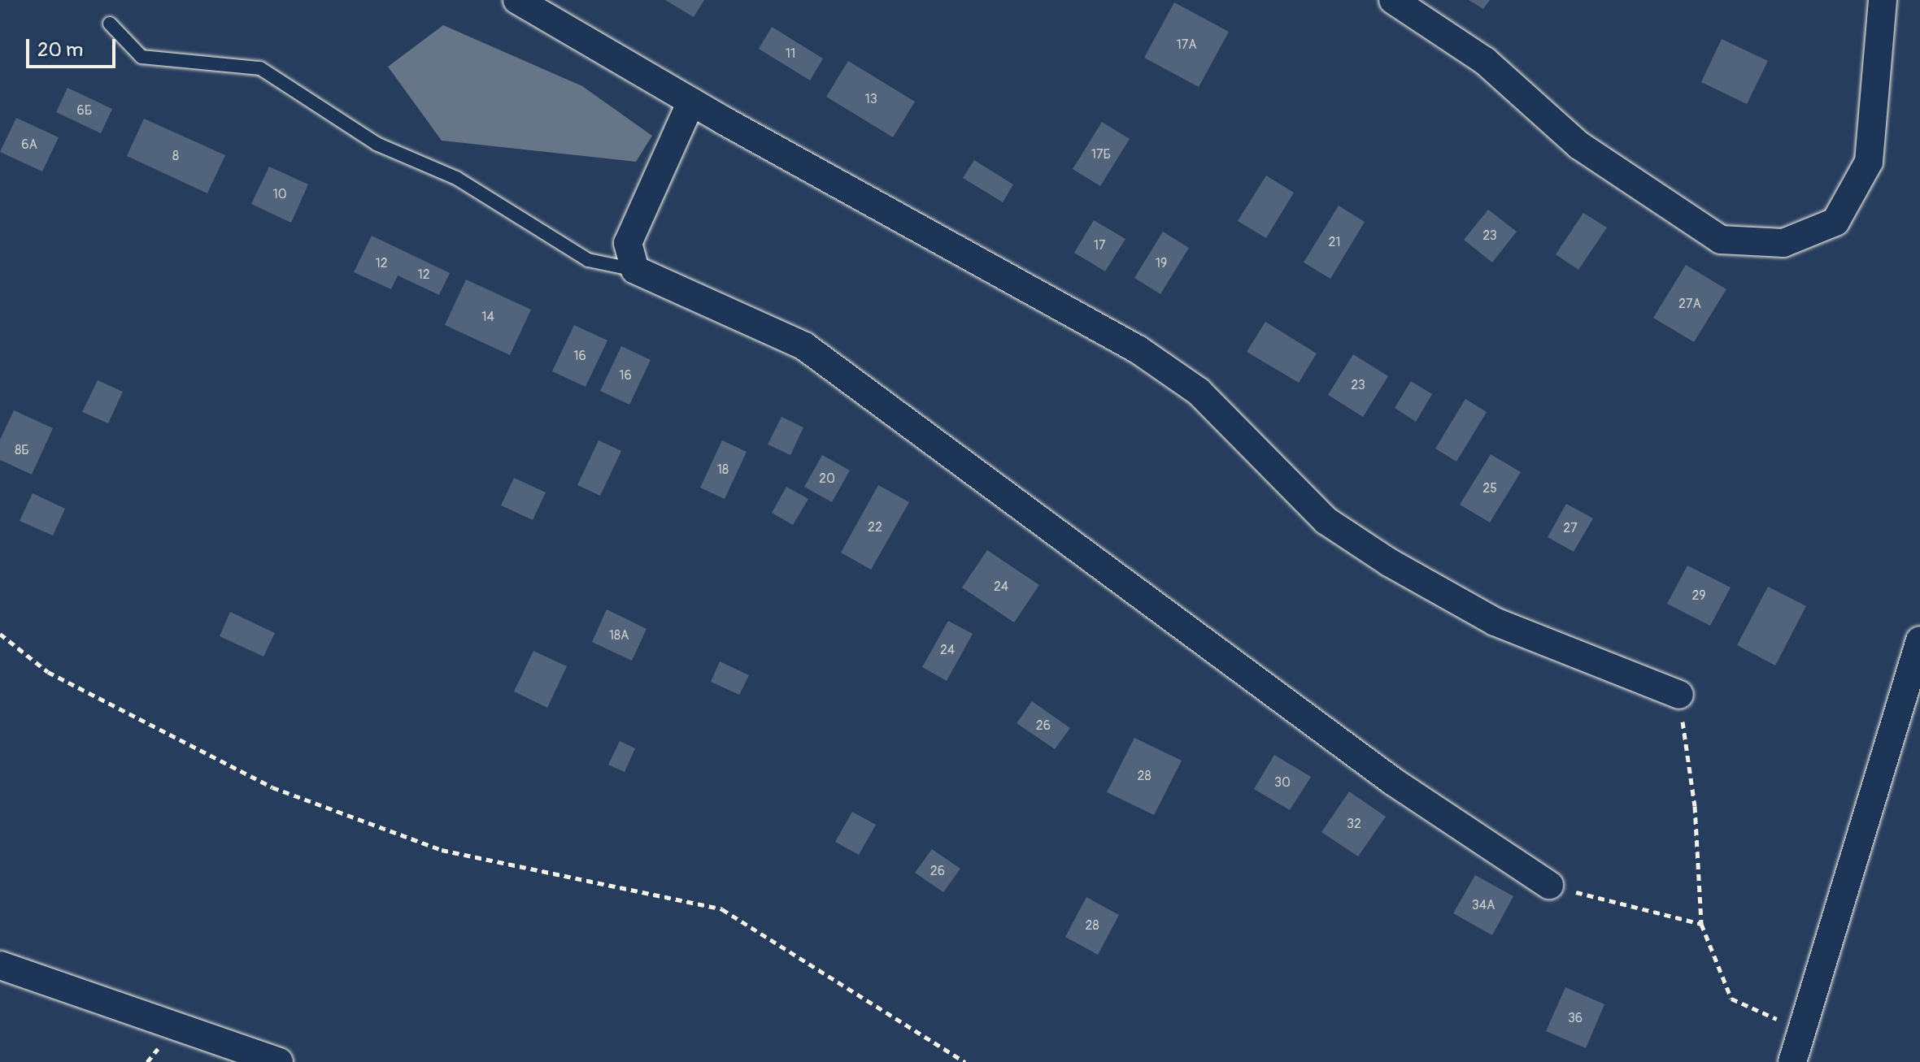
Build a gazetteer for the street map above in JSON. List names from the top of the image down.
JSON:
{
  "house_numbers": [
    "17А",
    "11",
    "13",
    "6Б",
    "6А",
    "17Б",
    "8",
    "10",
    "23",
    "21",
    "17",
    "12",
    "19",
    "12",
    "27А",
    "14",
    "16",
    "16",
    "23",
    "8Б",
    "18",
    "20",
    "25",
    "22",
    "27",
    "24",
    "29",
    "18А",
    "24",
    "26",
    "28",
    "30",
    "32",
    "26",
    "34А",
    "28",
    "36"
  ],
  "scale_bar": "20 m"
}
